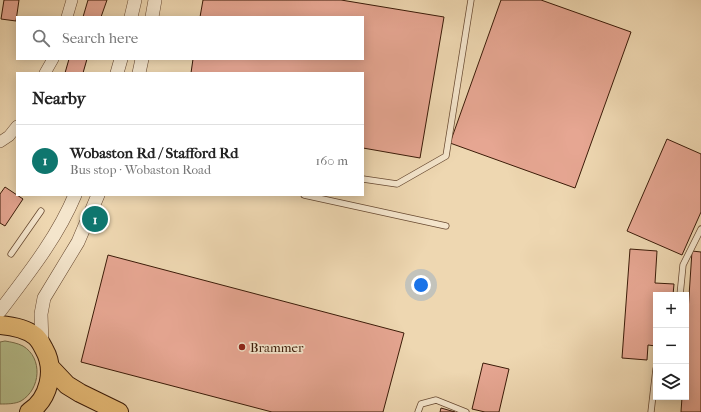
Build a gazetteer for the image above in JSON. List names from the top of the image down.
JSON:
{
  "places": ["Brammer"],
  "page": {
    "search": "Search here",
    "heading": "Nearby",
    "list": [
      {
        "mark": "1",
        "name": "Wobaston Rd / Stafford Rd",
        "note": "Bus stop · Wobaston Road",
        "value": "160 m"
      }
    ],
    "pins": "1",
    "map_buttons": ["+", "−"]
  }
}
